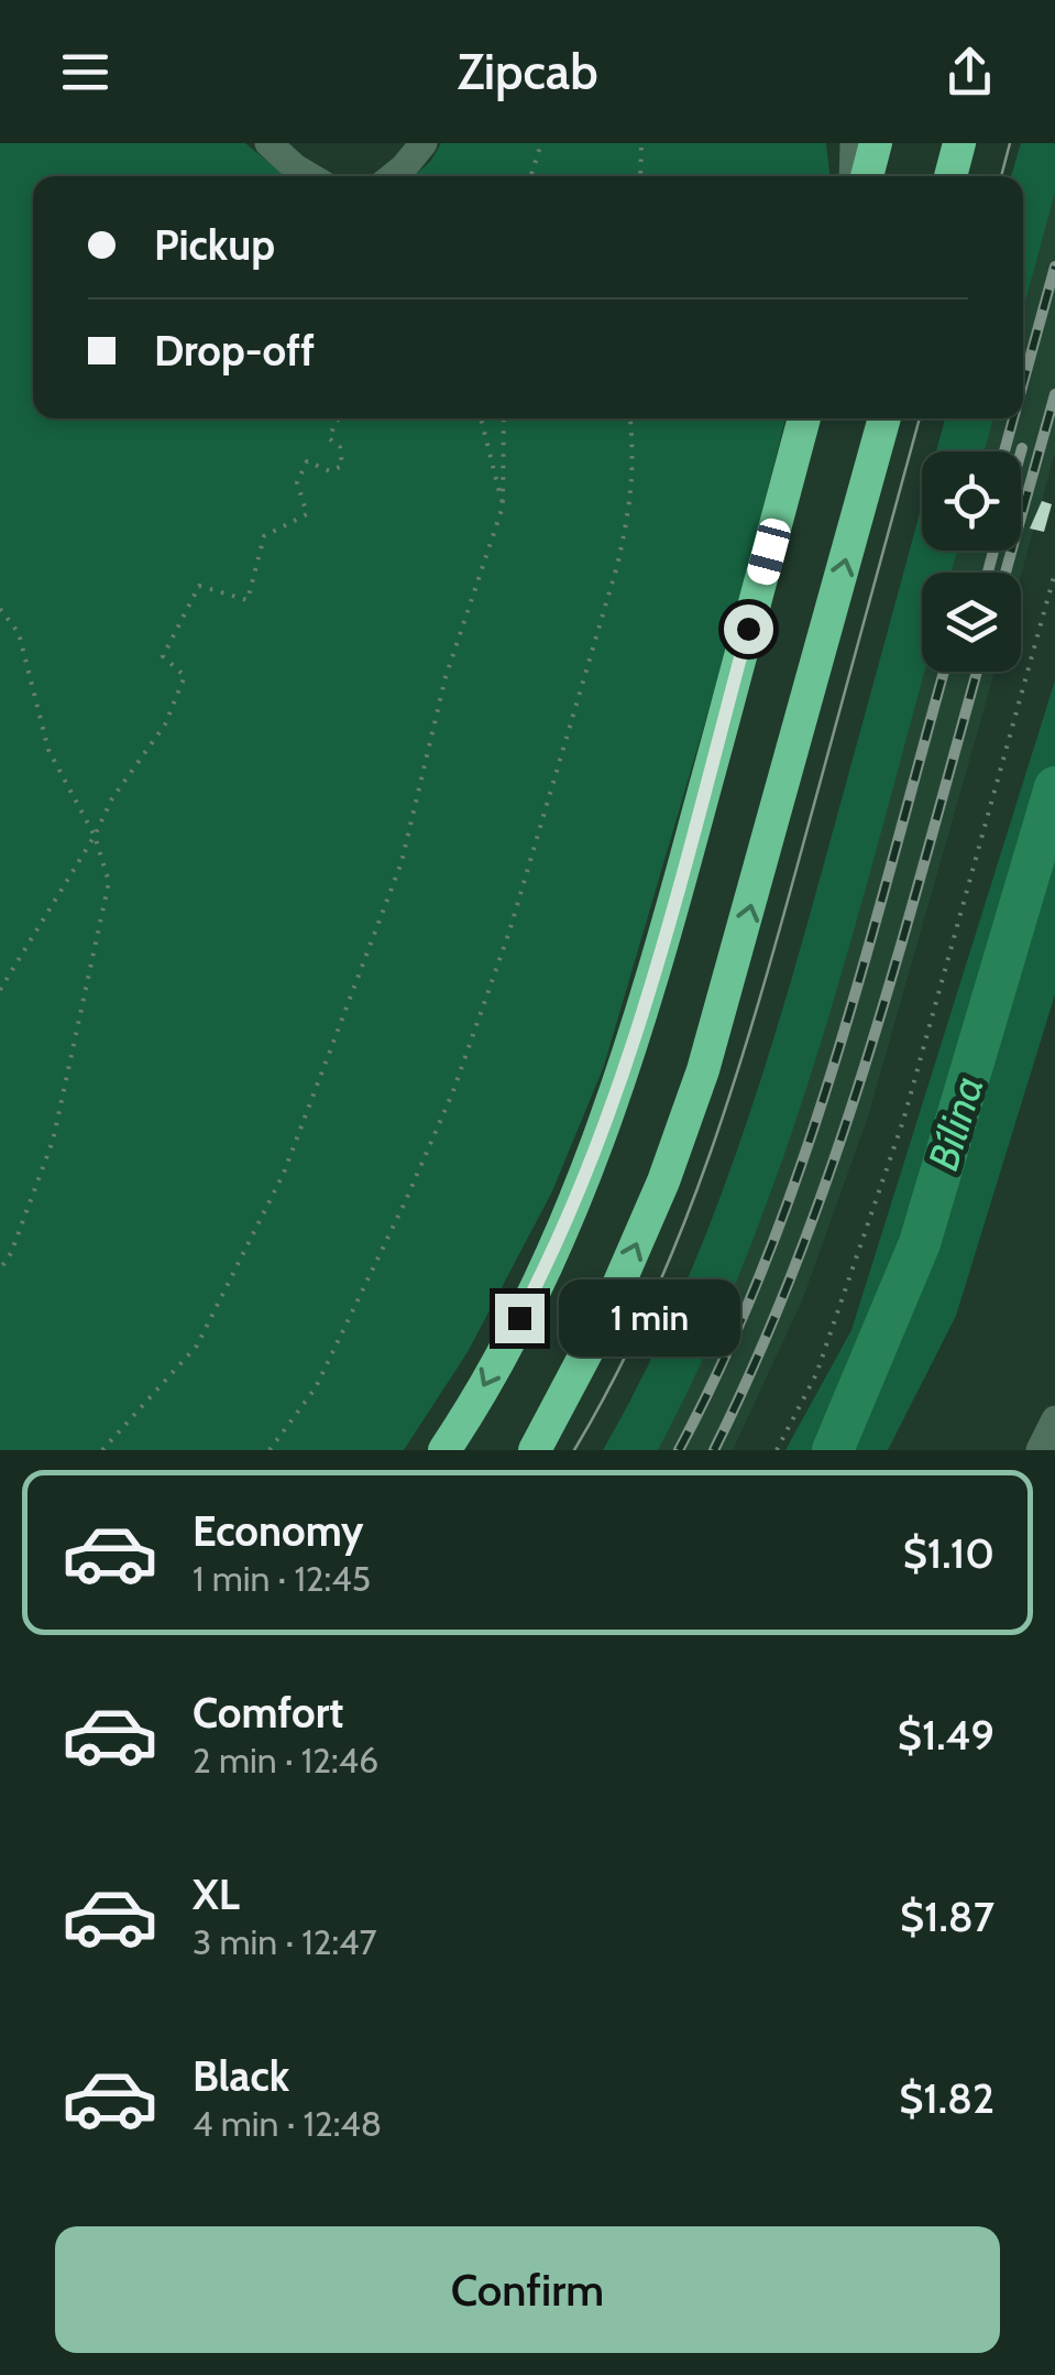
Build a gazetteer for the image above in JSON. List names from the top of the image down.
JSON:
{
  "water": ["Bílina"],
  "page": {
    "header": "Zipcab",
    "banner": ["Pickup", "Drop-off"],
    "bubble": "1 min",
    "list": [
      {
        "name": "Economy",
        "note": "1 min · 12:45",
        "value": "$1.10"
      },
      {
        "name": "Comfort",
        "note": "2 min · 12:46",
        "value": "$1.49"
      },
      {
        "name": "XL",
        "note": "3 min · 12:47",
        "value": "$1.87"
      },
      {
        "name": "Black",
        "note": "4 min · 12:48",
        "value": "$1.82"
      }
    ],
    "buttons": "Confirm"
  }
}
